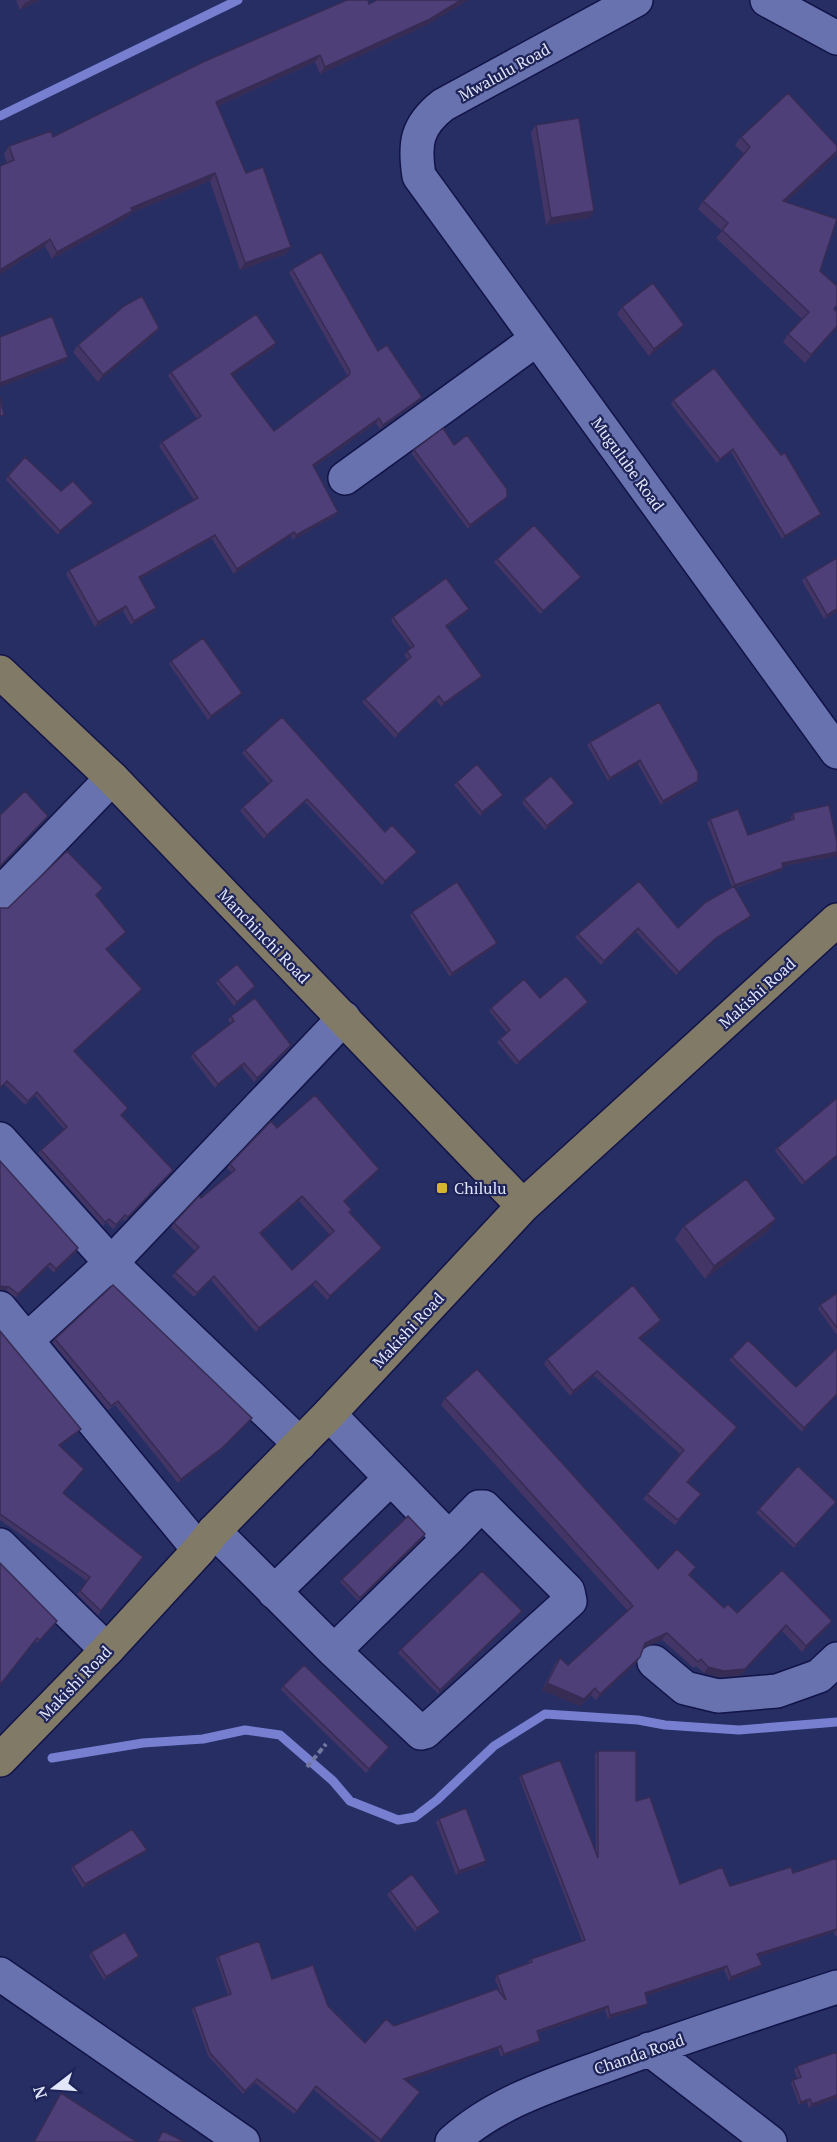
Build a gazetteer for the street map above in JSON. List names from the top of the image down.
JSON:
{
  "streets": {
    "main road": ["Manchinchi Road", "Makishi Road"],
    "street": ["Mwalulu Road", "Mugulube Road", "Chanda Road"]
  },
  "crossings": [
    ["Mwalulu Road", "Mugulube Road"],
    ["Manchinchi Road", "Makishi Road"]
  ],
  "places": {
    "transit": ["Chilulu"]
  },
  "north": "left"
}
